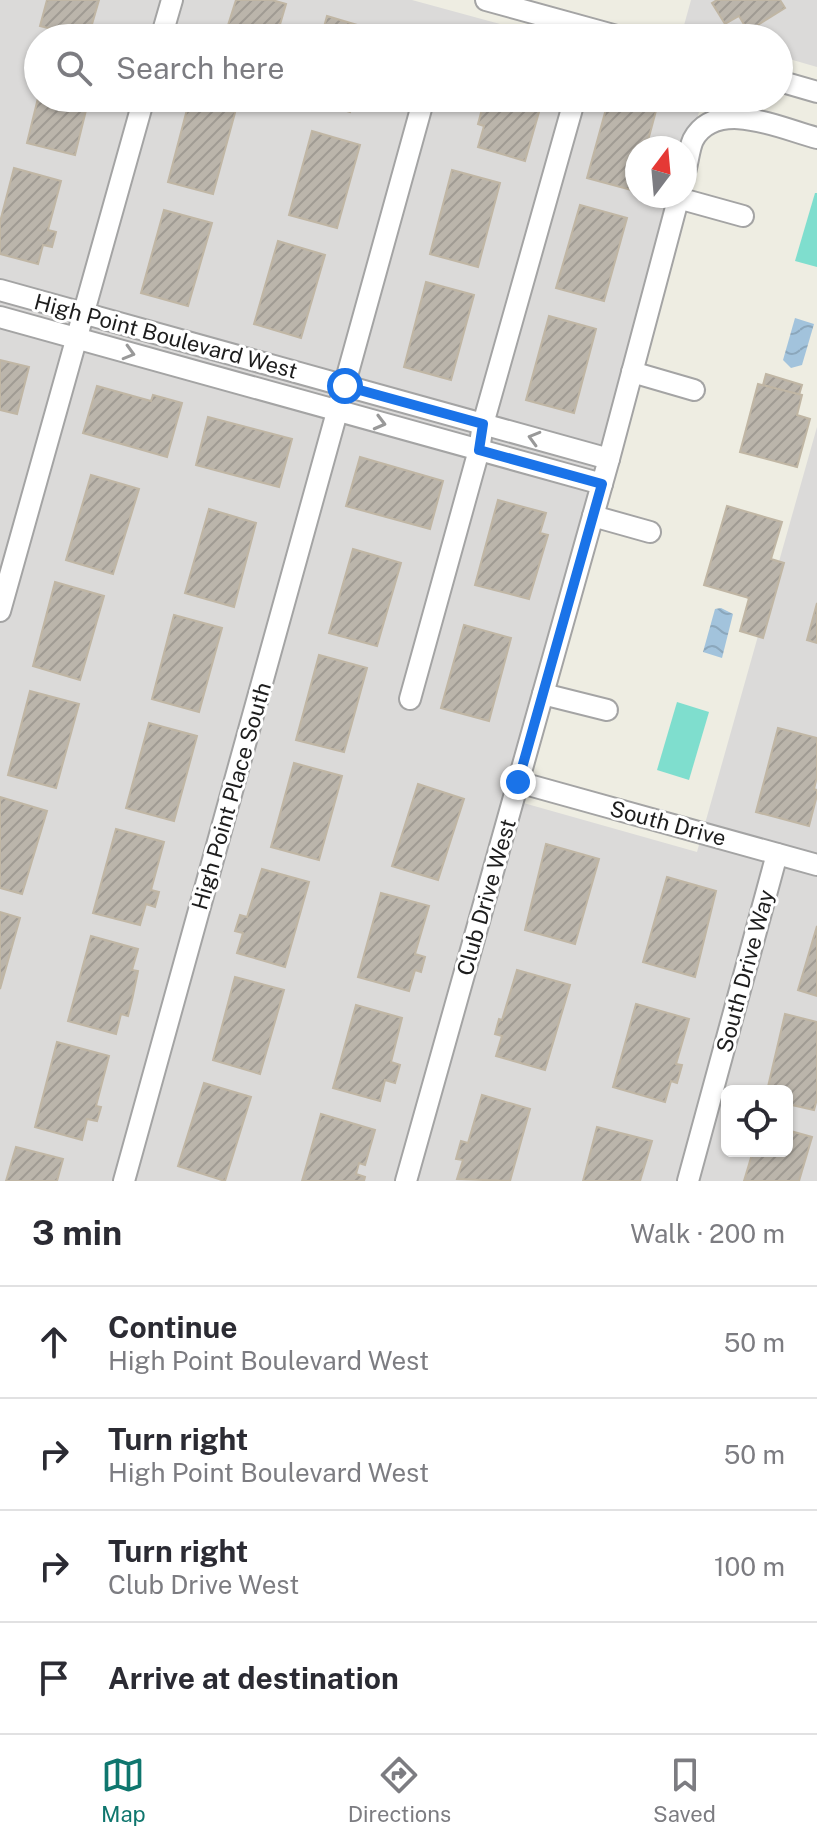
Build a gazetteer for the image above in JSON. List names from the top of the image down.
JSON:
{
  "streets": {
    "street": [
      "High Point Boulevard West",
      "High Point Place South",
      "South Drive",
      "Club Drive West",
      "South Drive Way"
    ]
  },
  "crossings": [
    ["High Point Boulevard West", "High Point Place South"],
    ["High Point Boulevard West", "Club Drive West"],
    ["South Drive", "Club Drive West"],
    ["South Drive", "South Drive Way"]
  ],
  "north": "top",
  "page": {
    "search": "Search here",
    "heading": ["3 min", "Walk · 200 m"],
    "list": [
      ["Continue", "High Point Boulevard West", "50 m"],
      ["Turn right", "High Point Boulevard West", "50 m"],
      ["Turn right", "Club Drive West", "100 m"],
      "Arrive at destination"
    ],
    "nav": ["Map", "Directions", "Saved"]
  }
}
